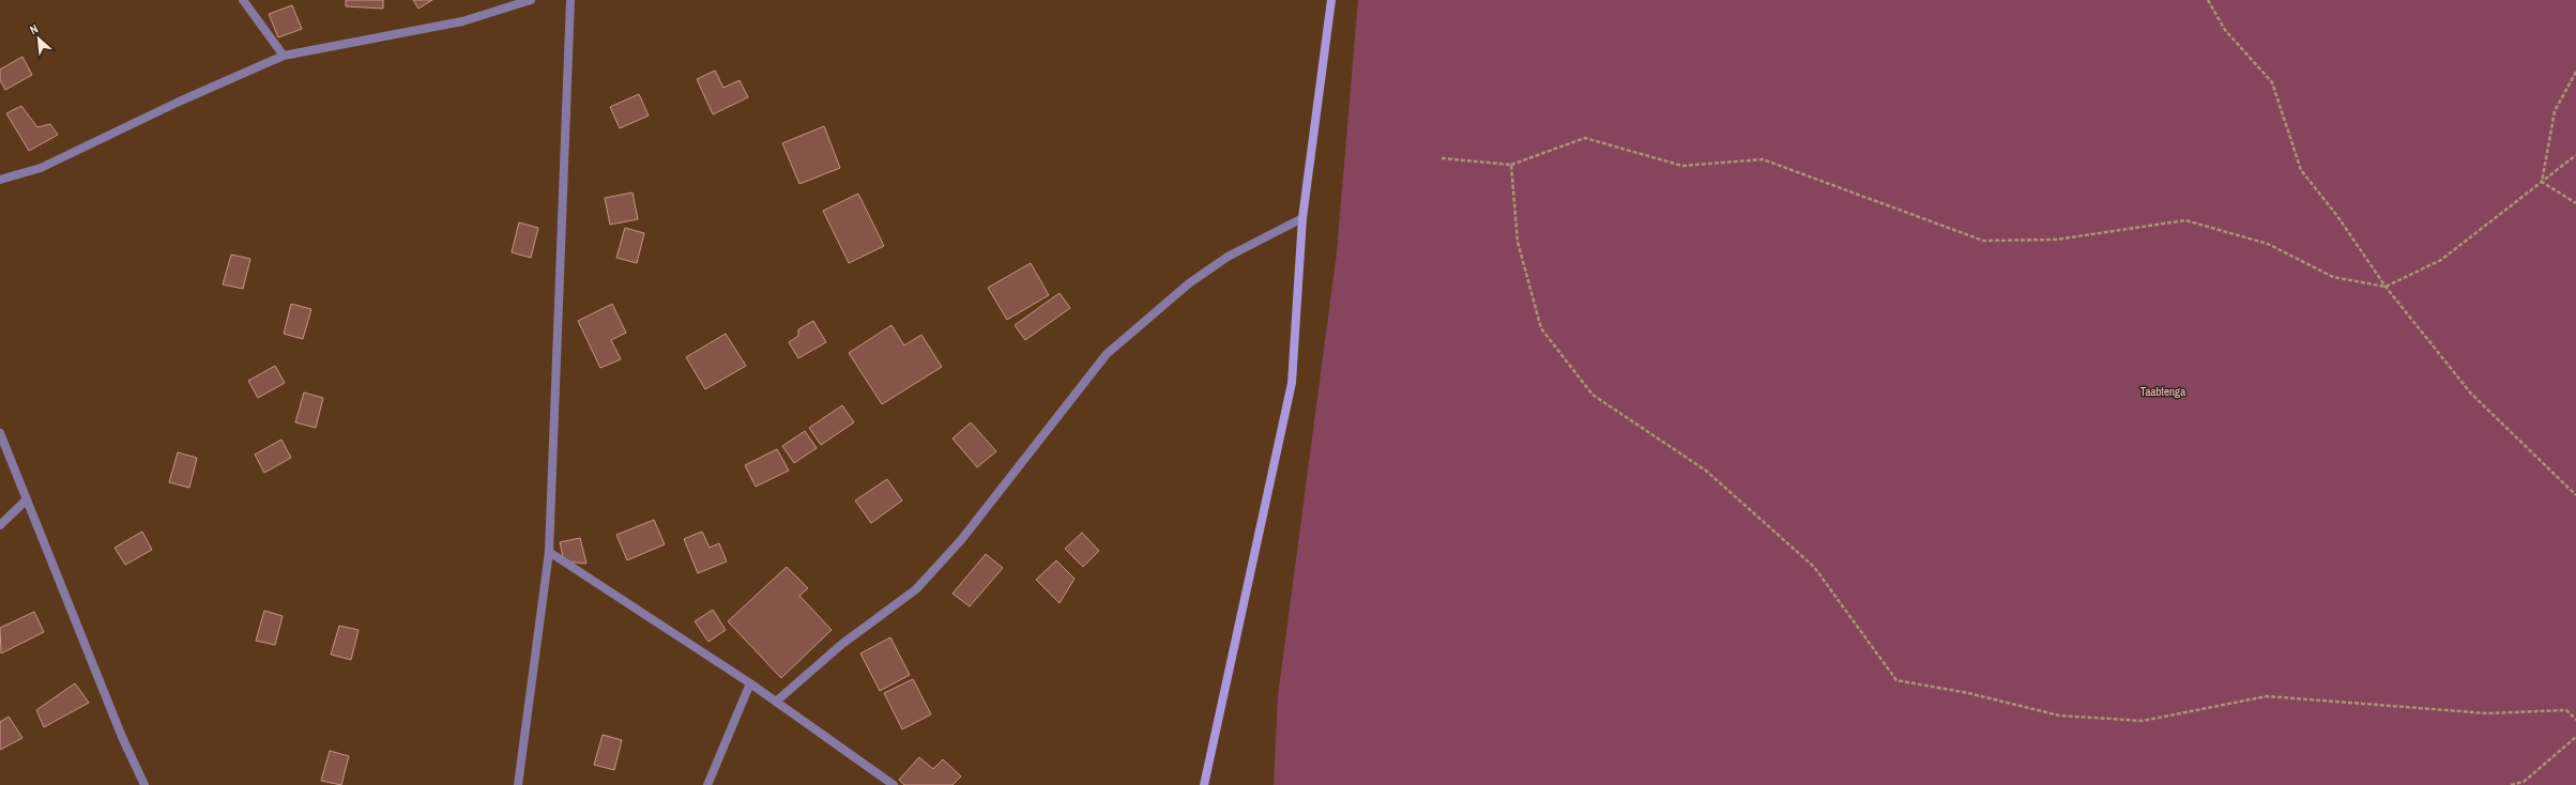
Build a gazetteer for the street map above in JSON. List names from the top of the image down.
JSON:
{
  "parks": ["Taabtenga"],
  "north": "top left"
}
